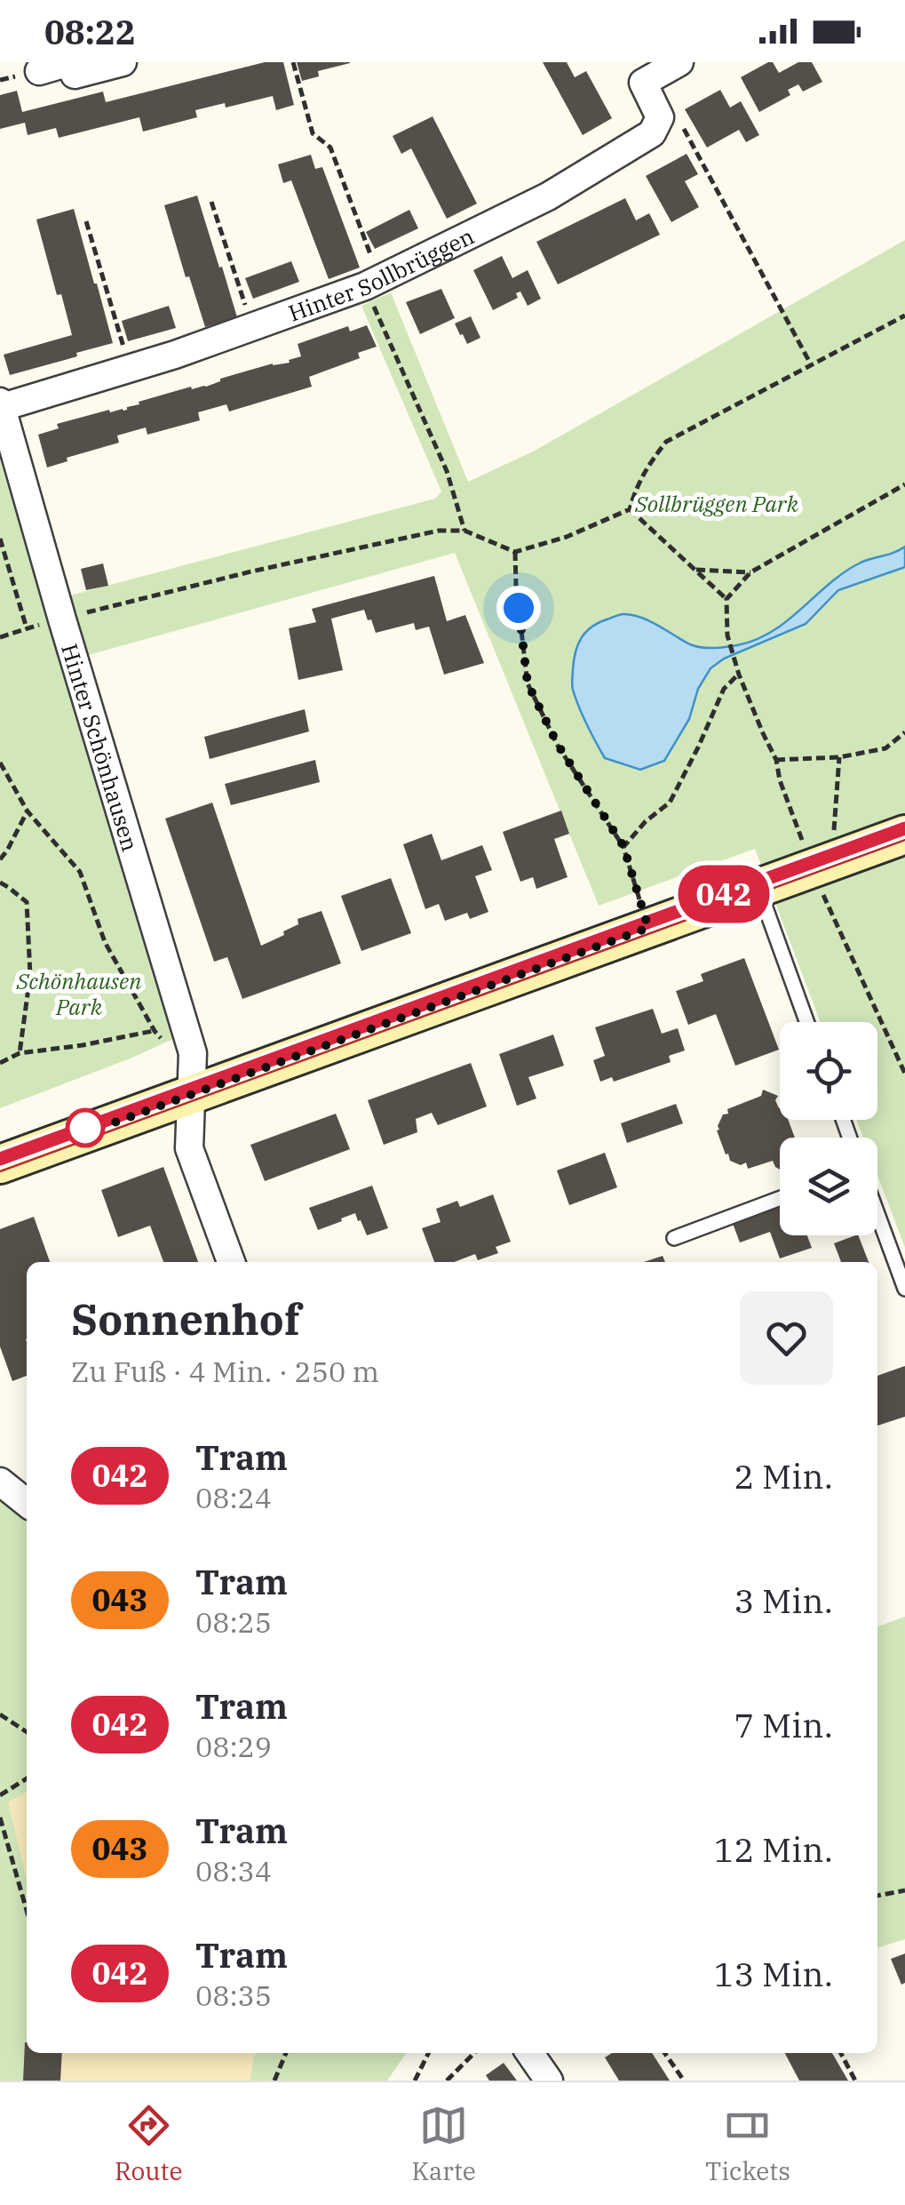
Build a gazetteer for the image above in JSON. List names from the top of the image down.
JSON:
{
  "streets": {
    "street": ["Hinter Sollbrüggen", "Hinter Schönhausen"]
  },
  "crossings": [
    ["Hinter Sollbrüggen", "Hinter Schönhausen"]
  ],
  "parks": ["Sollbrüggen Park", "Schönhausen Park"],
  "lines": ["tram line 042"],
  "page": {
    "status": "08:22",
    "on_map": "042",
    "heading": ["Sonnenhof", "Zu Fuß · 4 Min. · 250 m"],
    "list": [
      {
        "mark": "042",
        "name": "Tram",
        "note": "08:24",
        "value": "2 Min."
      },
      {
        "mark": "043",
        "name": "Tram",
        "note": "08:25",
        "value": "3 Min."
      },
      {
        "mark": "042",
        "name": "Tram",
        "note": "08:29",
        "value": "7 Min."
      },
      {
        "mark": "043",
        "name": "Tram",
        "note": "08:34",
        "value": "12 Min."
      },
      {
        "mark": "042",
        "name": "Tram",
        "note": "08:35",
        "value": "13 Min."
      }
    ],
    "tabs": ["Route", "Karte", "Tickets"]
  }
}
